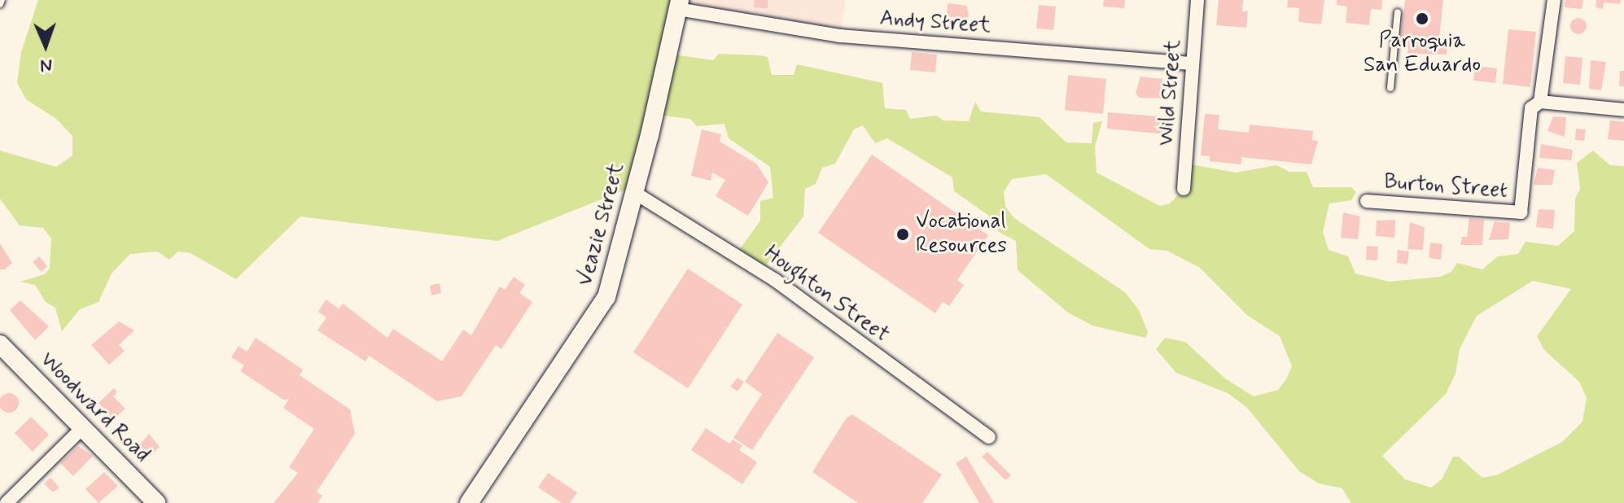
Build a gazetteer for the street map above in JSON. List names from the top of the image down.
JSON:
{
  "streets": {
    "street": [
      "Andy Street",
      "Wild Street",
      "Burton Street",
      "Veazie Street",
      "Houghton Street",
      "Woodward Road"
    ]
  },
  "crossings": [
    ["Andy Street", "Wild Street"],
    ["Andy Street", "Veazie Street"],
    ["Veazie Street", "Houghton Street"]
  ],
  "places": ["Parroquia San Eduardo", "Vocational Resources"],
  "north": "bottom"
}
